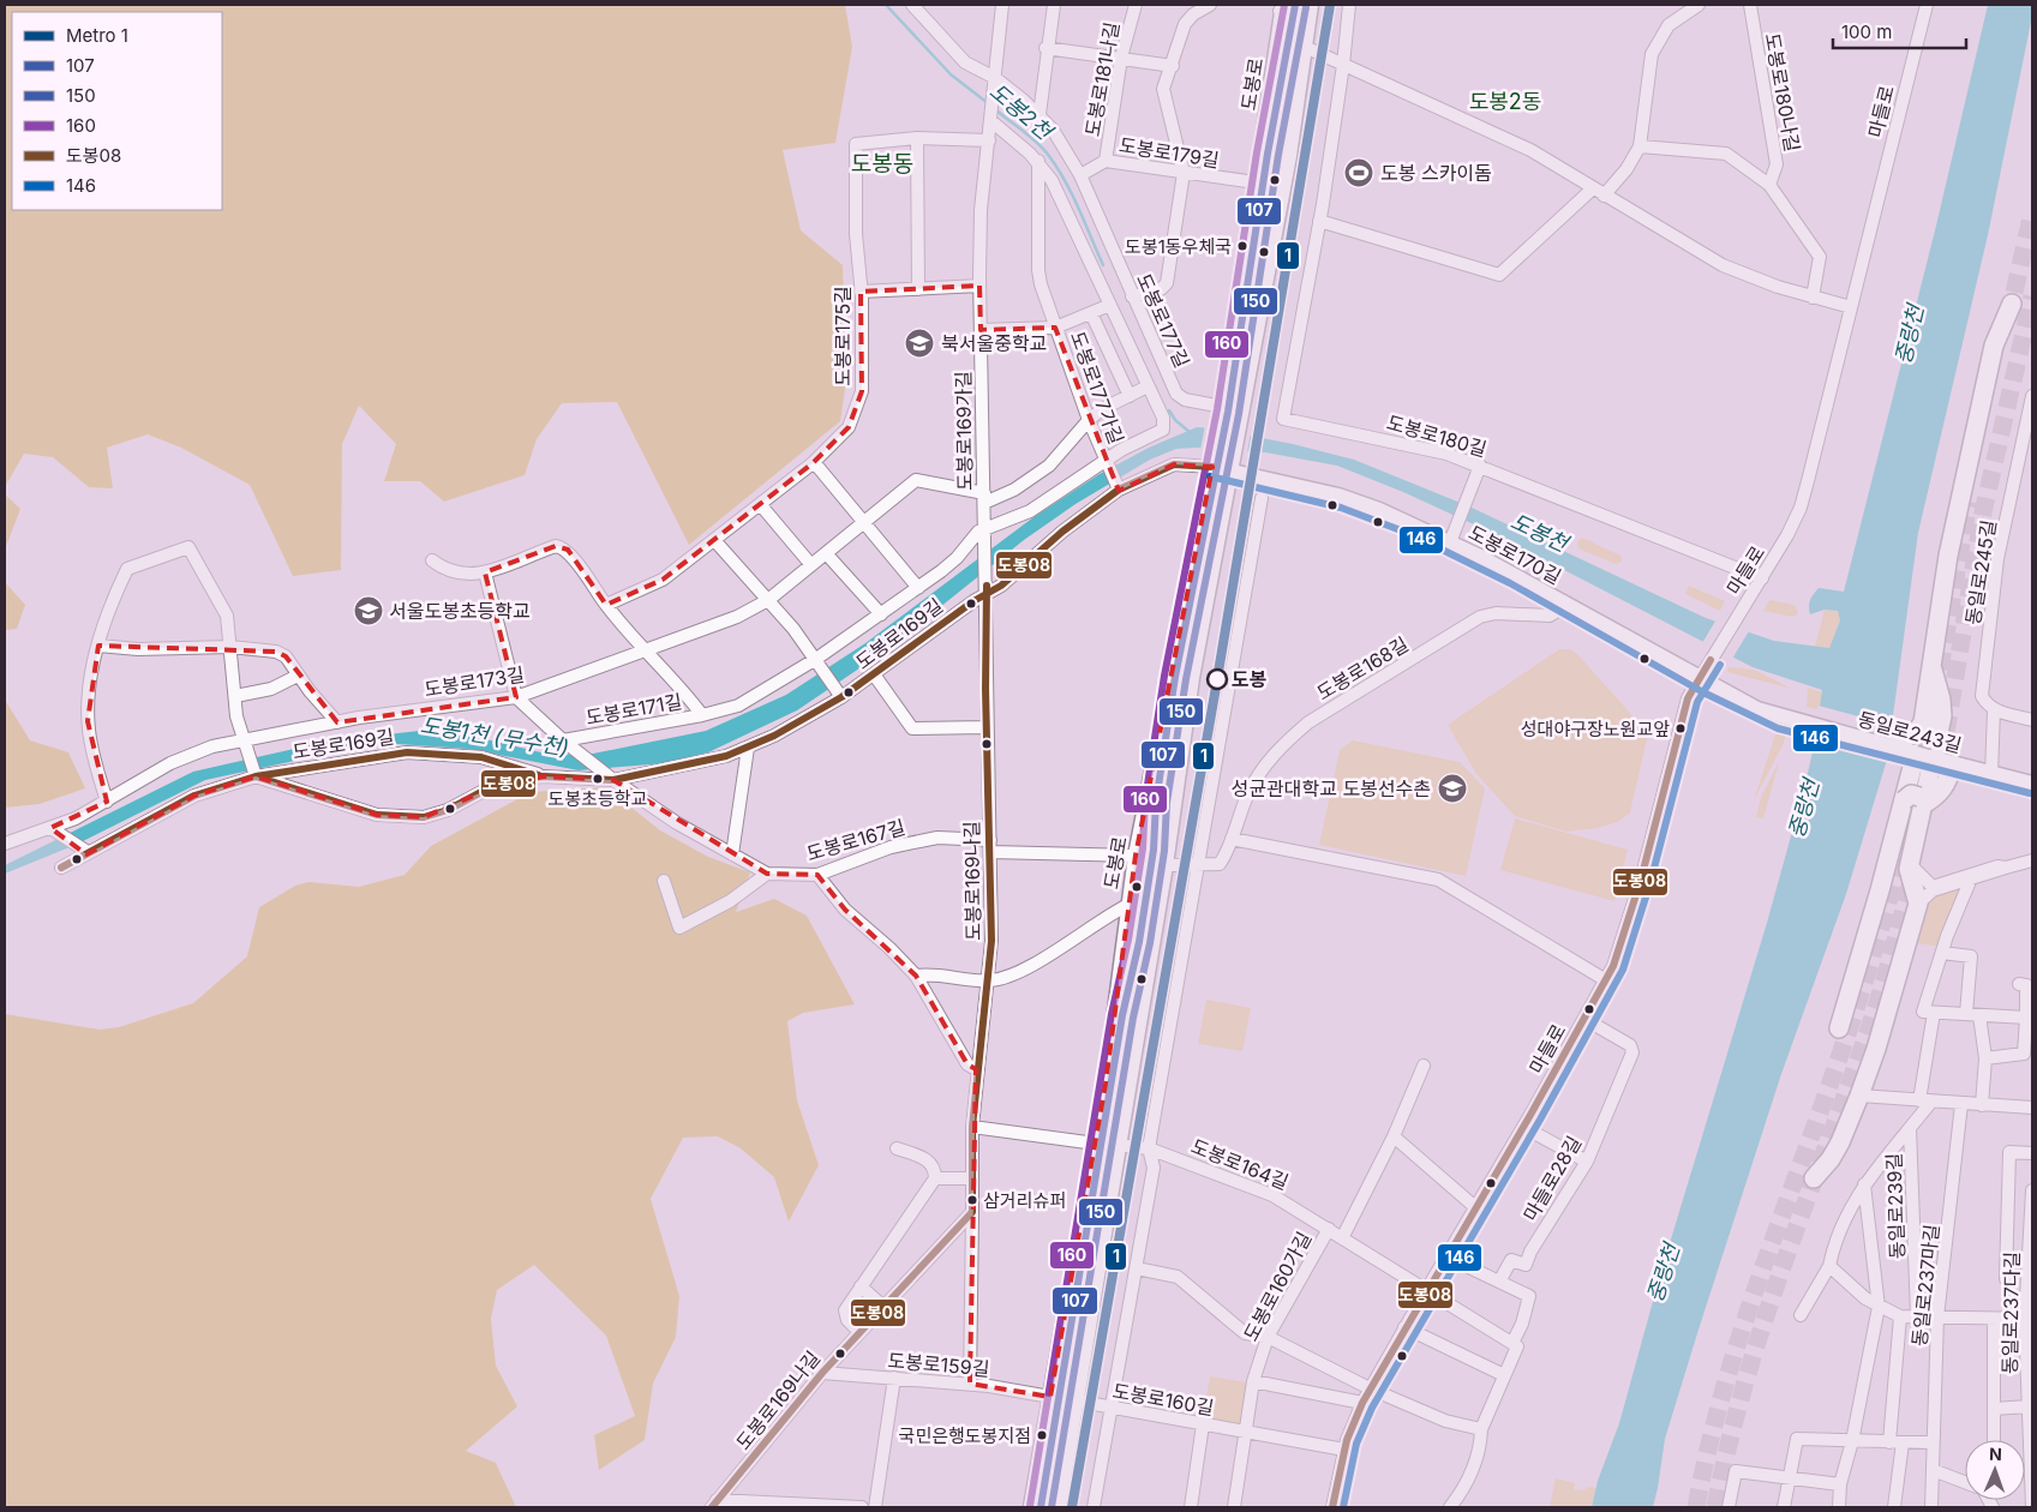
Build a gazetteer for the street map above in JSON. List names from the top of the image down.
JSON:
{
  "streets": {
    "main road": ["도봉로", "도봉로170길", "동일로243길"],
    "street": [
      "도봉로181나길",
      "도봉로180나길",
      "마들로",
      "도봉로179길",
      "도봉로177길",
      "도봉로175길",
      "도봉로177가길",
      "도봉로169가길",
      "도봉로180길",
      "동일로245길",
      "도봉로169길",
      "도봉로168길",
      "도봉로173길",
      "도봉로171길",
      "도봉로167길",
      "도봉로169나길",
      "도봉로164길",
      "마들로28길",
      "동일로239길",
      "동일로237마길",
      "도봉로160가길",
      "동일로237다길",
      "도봉로159길",
      "도봉로160길"
    ]
  },
  "crossings": [
    ["도봉로181나길", "도봉로179길"],
    ["도봉로", "도봉로179길"],
    ["도봉로", "도봉로177길"],
    ["도봉로", "도봉로170길"],
    ["도봉로", "도봉로169길"],
    ["도봉로", "도봉로167길"],
    ["도봉로", "도봉로159길"],
    ["마들로", "도봉로180길"],
    ["마들로", "도봉로170길"],
    ["마들로", "도봉로164길"],
    ["마들로", "마들로28길"],
    ["마들로", "도봉로160길"],
    ["도봉로179길", "도봉로177길"],
    ["도봉로177길", "도봉로177가길"],
    ["도봉로177길", "도봉로169가길"],
    ["도봉로175길", "도봉로169가길"],
    ["도봉로175길", "도봉로171길"],
    ["도봉로177가길", "도봉로169가길"],
    ["도봉로177가길", "도봉로169길"],
    ["도봉로169가길", "도봉로169길"],
    ["도봉로169가길", "도봉로173길"],
    ["도봉로169가길", "도봉로171길"],
    ["도봉로169가길", "도봉로169나길"],
    ["도봉로170길", "도봉로169길"],
    ["도봉로170길", "도봉로168길"],
    ["도봉로170길", "동일로243길"],
    ["동일로245길", "동일로243길"],
    ["도봉로169길", "도봉로167길"],
    ["도봉로169길", "도봉로169나길"],
    ["도봉로173길", "도봉로171길"],
    ["도봉로171길", "도봉로167길"],
    ["도봉로167길", "도봉로169나길"],
    ["도봉로169나길", "도봉로159길"],
    ["도봉로164길", "도봉로160가길"],
    ["도봉로160가길", "도봉로160길"]
  ],
  "districts": ["도봉2동", "도봉동"],
  "water": [
    "도봉2천",
    "중랑천",
    "도봉천",
    "도봉1천 (무수천)"
  ],
  "places": {
    "sports": ["도봉 스카이돔"],
    "other": [
      "도봉1동우체국",
      "도봉",
      "성대야구장노원교앞",
      "도봉초등학교",
      "삼거리슈퍼",
      "국민은행도봉지점"
    ],
    "school or university": ["북서울중학교", "서울도봉초등학교", "성균관대학교 도봉선수촌"]
  },
  "lines": [
    "metro line 1",
    "transit line 107",
    "transit line 160",
    "transit line 150",
    "transit line 도봉08",
    "transit line 146"
  ],
  "legend": [
    "Metro 1",
    "107",
    "150",
    "160",
    "도봉08",
    "146"
  ],
  "scale_bar": "100 m",
  "north": "top"
}
